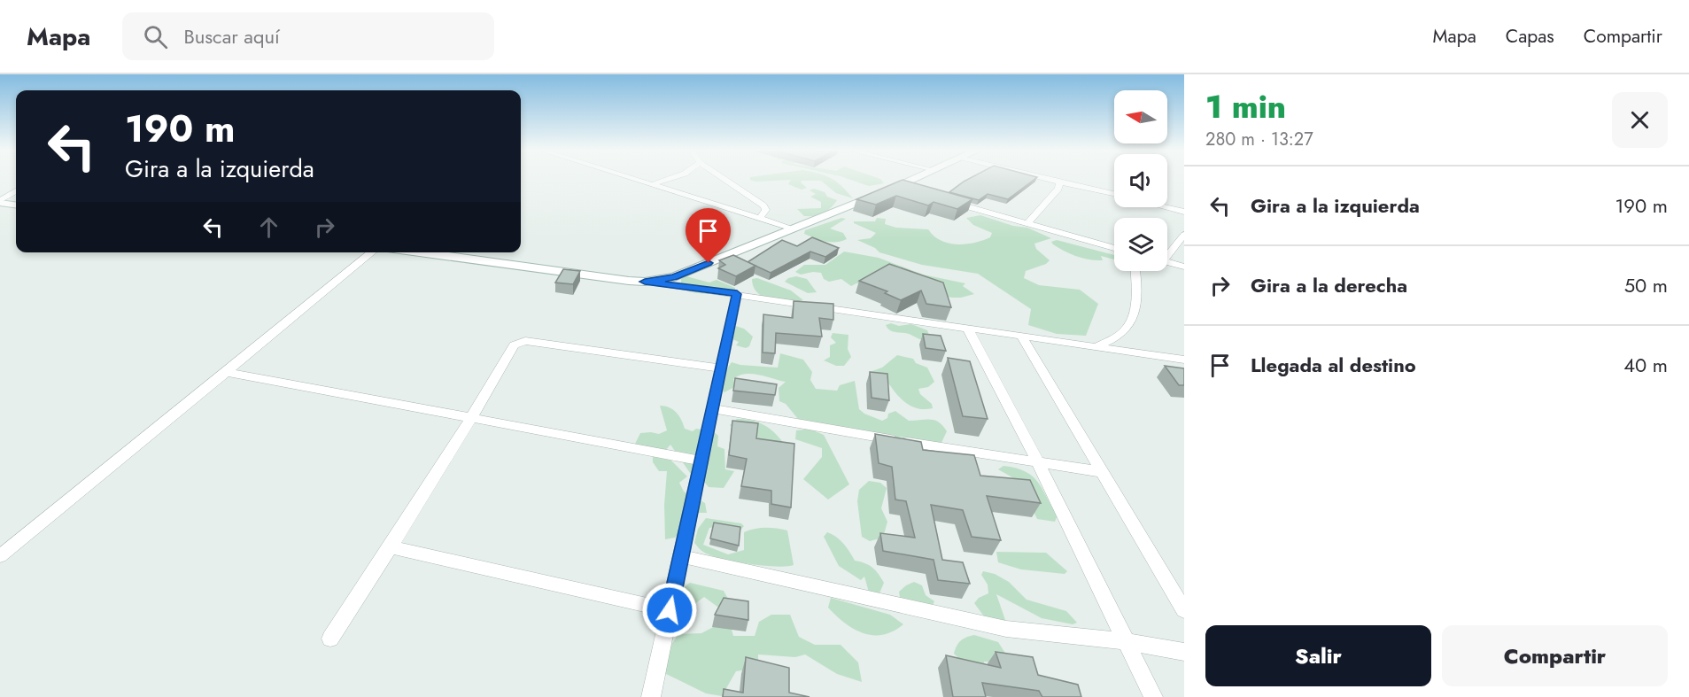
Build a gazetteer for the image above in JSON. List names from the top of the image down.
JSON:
{
  "north": "left",
  "page": {
    "header": "Mapa",
    "search": "Buscar aquí",
    "nav": ["Mapa", "Capas", "Compartir"],
    "heading": ["1 min", "280 m · 13:27"],
    "turn": ["190 m", "Gira a la izquierda"],
    "list": [
      {
        "name": "Gira a la izquierda",
        "value": "190 m"
      },
      {
        "name": "Gira a la derecha",
        "value": "50 m"
      },
      {
        "name": "Llegada al destino",
        "value": "40 m"
      }
    ],
    "buttons": ["Salir", "Compartir"]
  }
}
